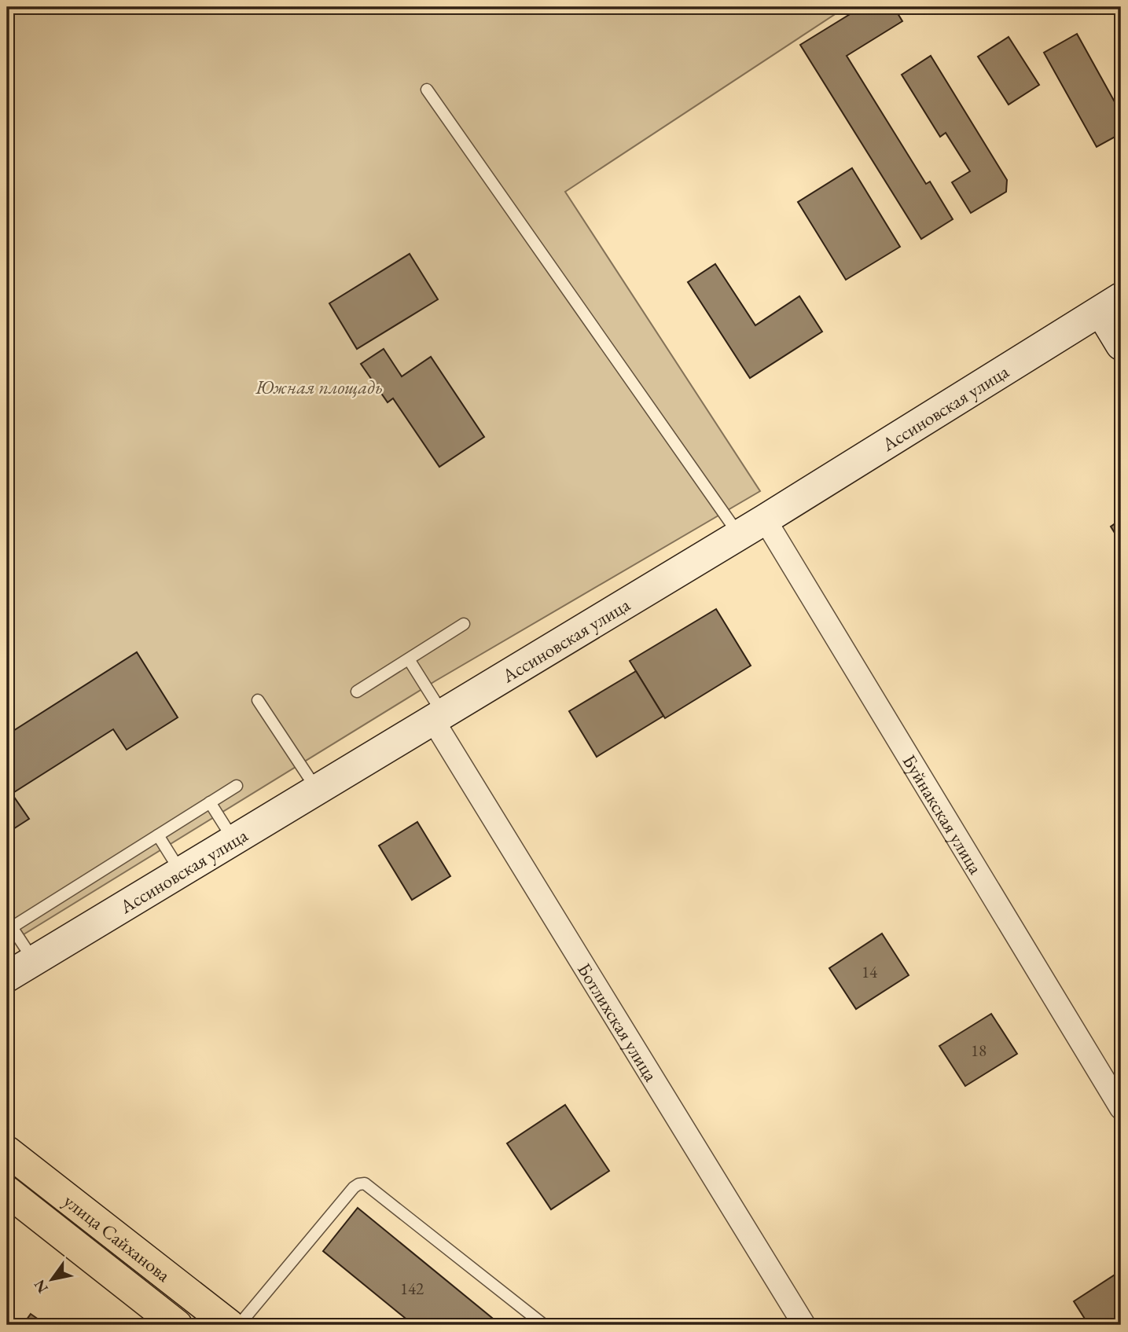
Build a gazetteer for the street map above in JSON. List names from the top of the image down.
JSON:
{
  "streets": {
    "main road": ["улица Сайханова"],
    "street": ["Ассиновская улица", "Буйнакская улица", "Ботлихская улица"]
  },
  "crossings": [
    ["Ассиновская улица", "Буйнакская улица"],
    ["Ассиновская улица", "Ботлихская улица"]
  ],
  "parks": ["Южная площадь"],
  "house_numbers": ["14", "18", "142"],
  "north": "bottom left"
}
